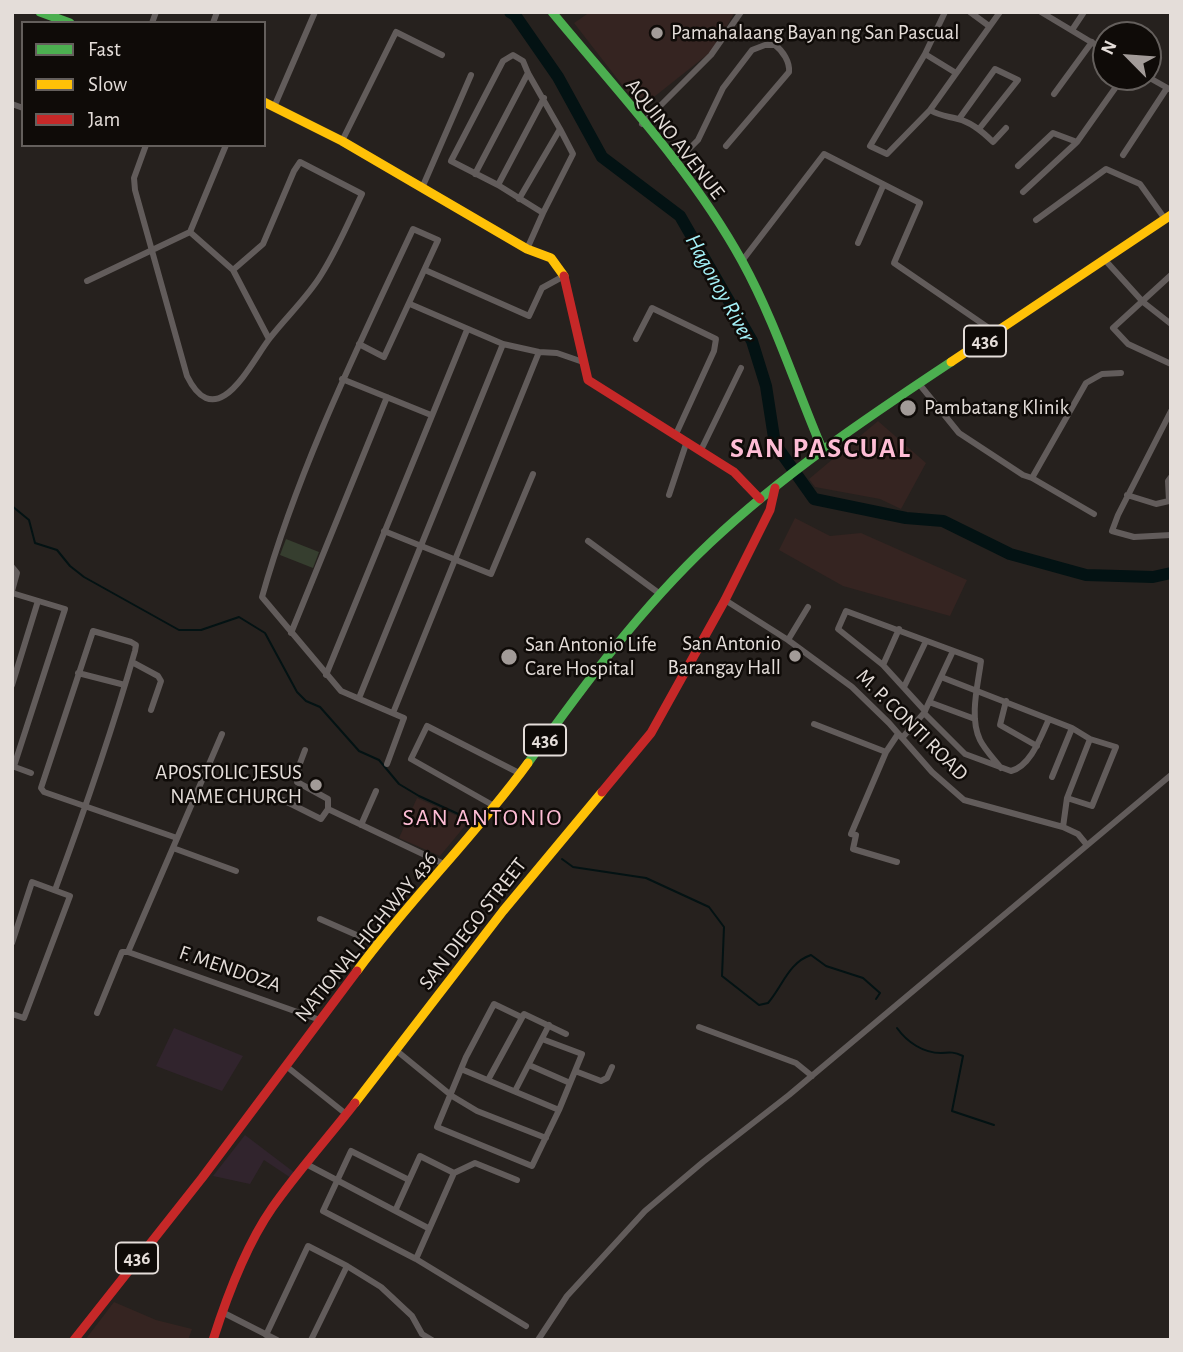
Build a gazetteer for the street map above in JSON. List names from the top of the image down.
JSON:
{
  "streets": {
    "main road": [
      "AQUINO AVENUE",
      "436",
      "SAN DIEGO STREET",
      "NATIONAL HIGHWAY 436"
    ],
    "street": ["M. P. CONTI ROAD", "F. MENDOZA"]
  },
  "crossings": [
    ["AQUINO AVENUE", "NATIONAL HIGHWAY 436"],
    ["M. P. CONTI ROAD", "SAN DIEGO STREET"],
    ["SAN DIEGO STREET", "NATIONAL HIGHWAY 436"],
    ["NATIONAL HIGHWAY 436", "F. MENDOZA"]
  ],
  "districts": ["SAN PASCUAL", "SAN ANTONIO"],
  "water": ["Hagonoy River"],
  "places": [
    "Pamahalaang Bayan ng San Pascual",
    "Pambatang Klinik",
    "San Antonio Barangay Hall",
    "San Antonio Life Care Hospital",
    "APOSTOLIC JESUS NAME CHURCH"
  ],
  "legend": ["Fast", "Slow", "Jam"],
  "north": "top left"
}
